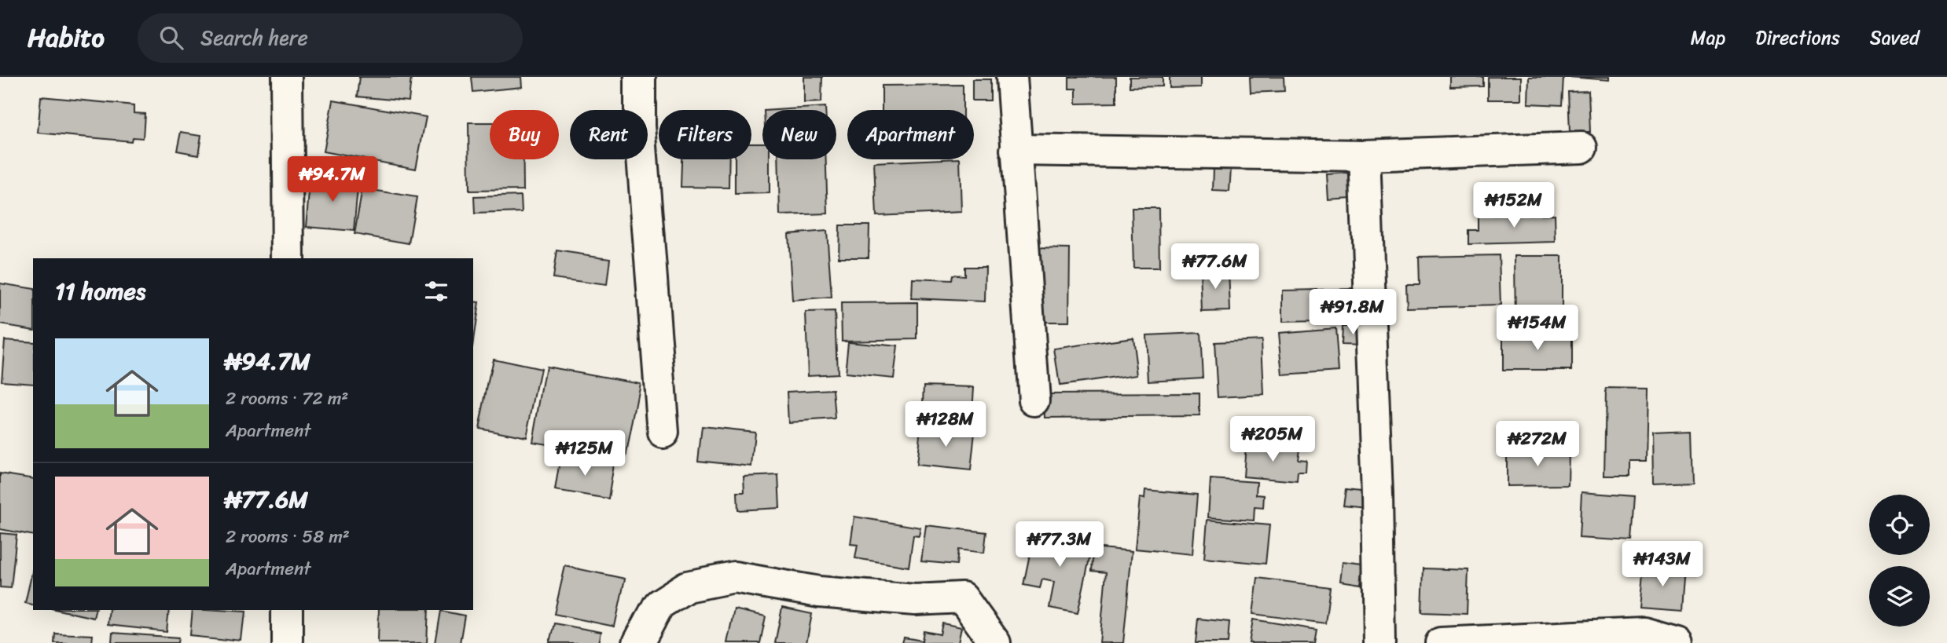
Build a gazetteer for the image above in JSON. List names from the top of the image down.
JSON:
{
  "page": {
    "header": "Habito",
    "search": "Search here",
    "nav": ["Map", "Directions", "Saved"],
    "chip": [
      "Buy",
      "Rent",
      "Filters",
      "New",
      "Apartment"
    ],
    "price": [
      "₦94.7M",
      "₦152M",
      "₦77.6M",
      "₦91.8M",
      "₦154M",
      "₦128M",
      "₦205M",
      "₦272M",
      "₦125M",
      "₦77.3M",
      "₦143M"
    ],
    "heading": "11 homes",
    "list": [
      {
        "name": "₦94.7M",
        "note": "2 rooms · 72 m² · Apartment"
      },
      {
        "name": "₦77.6M",
        "note": "2 rooms · 58 m² · Apartment"
      }
    ]
  }
}
